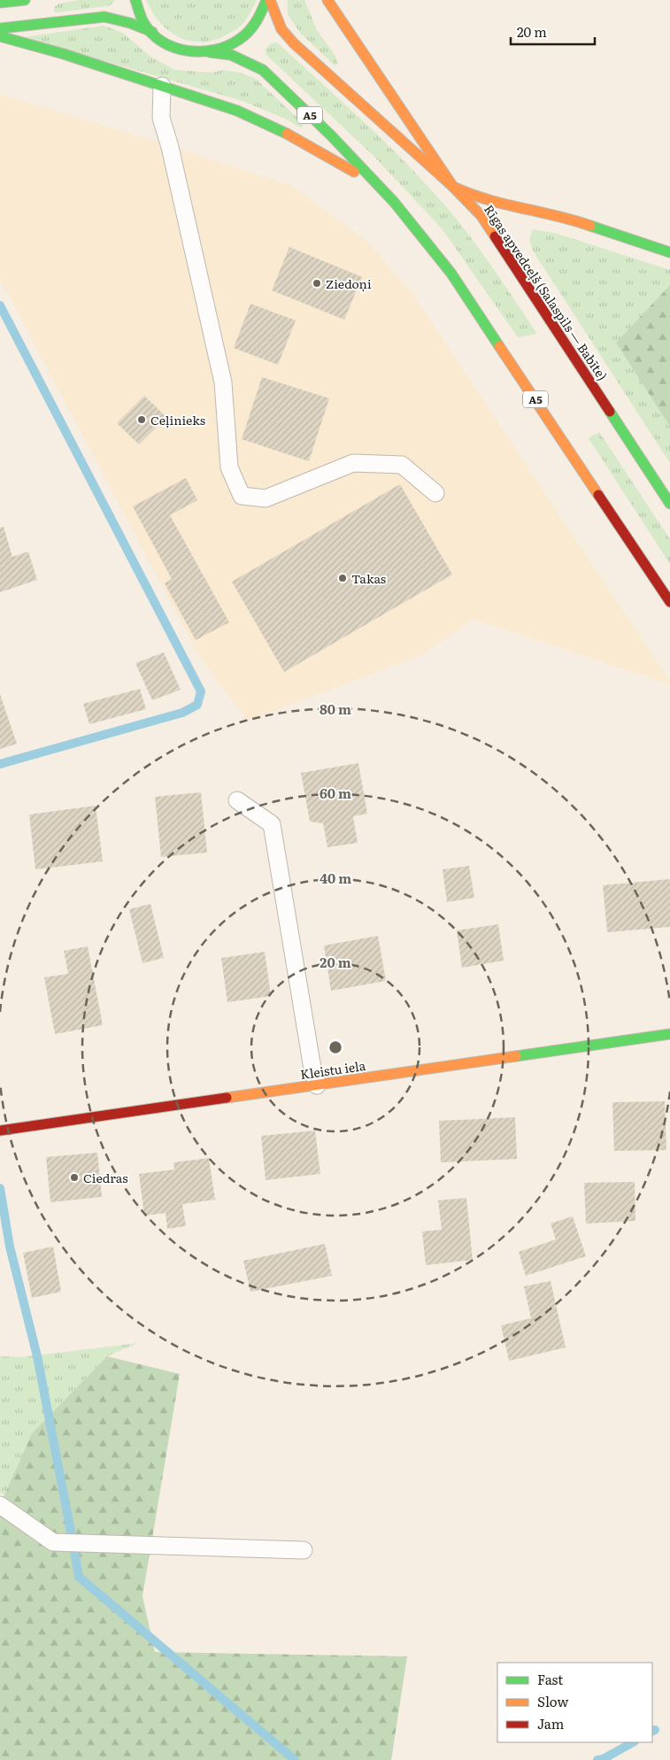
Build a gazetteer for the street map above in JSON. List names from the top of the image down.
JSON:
{
  "streets": {
    "main road": ["A5", "Rīgas apvedceļš (Salaspils — Babīte)", "Kleistu iela"]
  },
  "places": [
    "Ziedoņi",
    "Ceļinieks",
    "Takas",
    "Ciedras"
  ],
  "legend": ["Fast", "Slow", "Jam"],
  "scale_bar": "20 m",
  "rings": [
    "80 m",
    "60 m",
    "40 m",
    "20 m"
  ]
}
